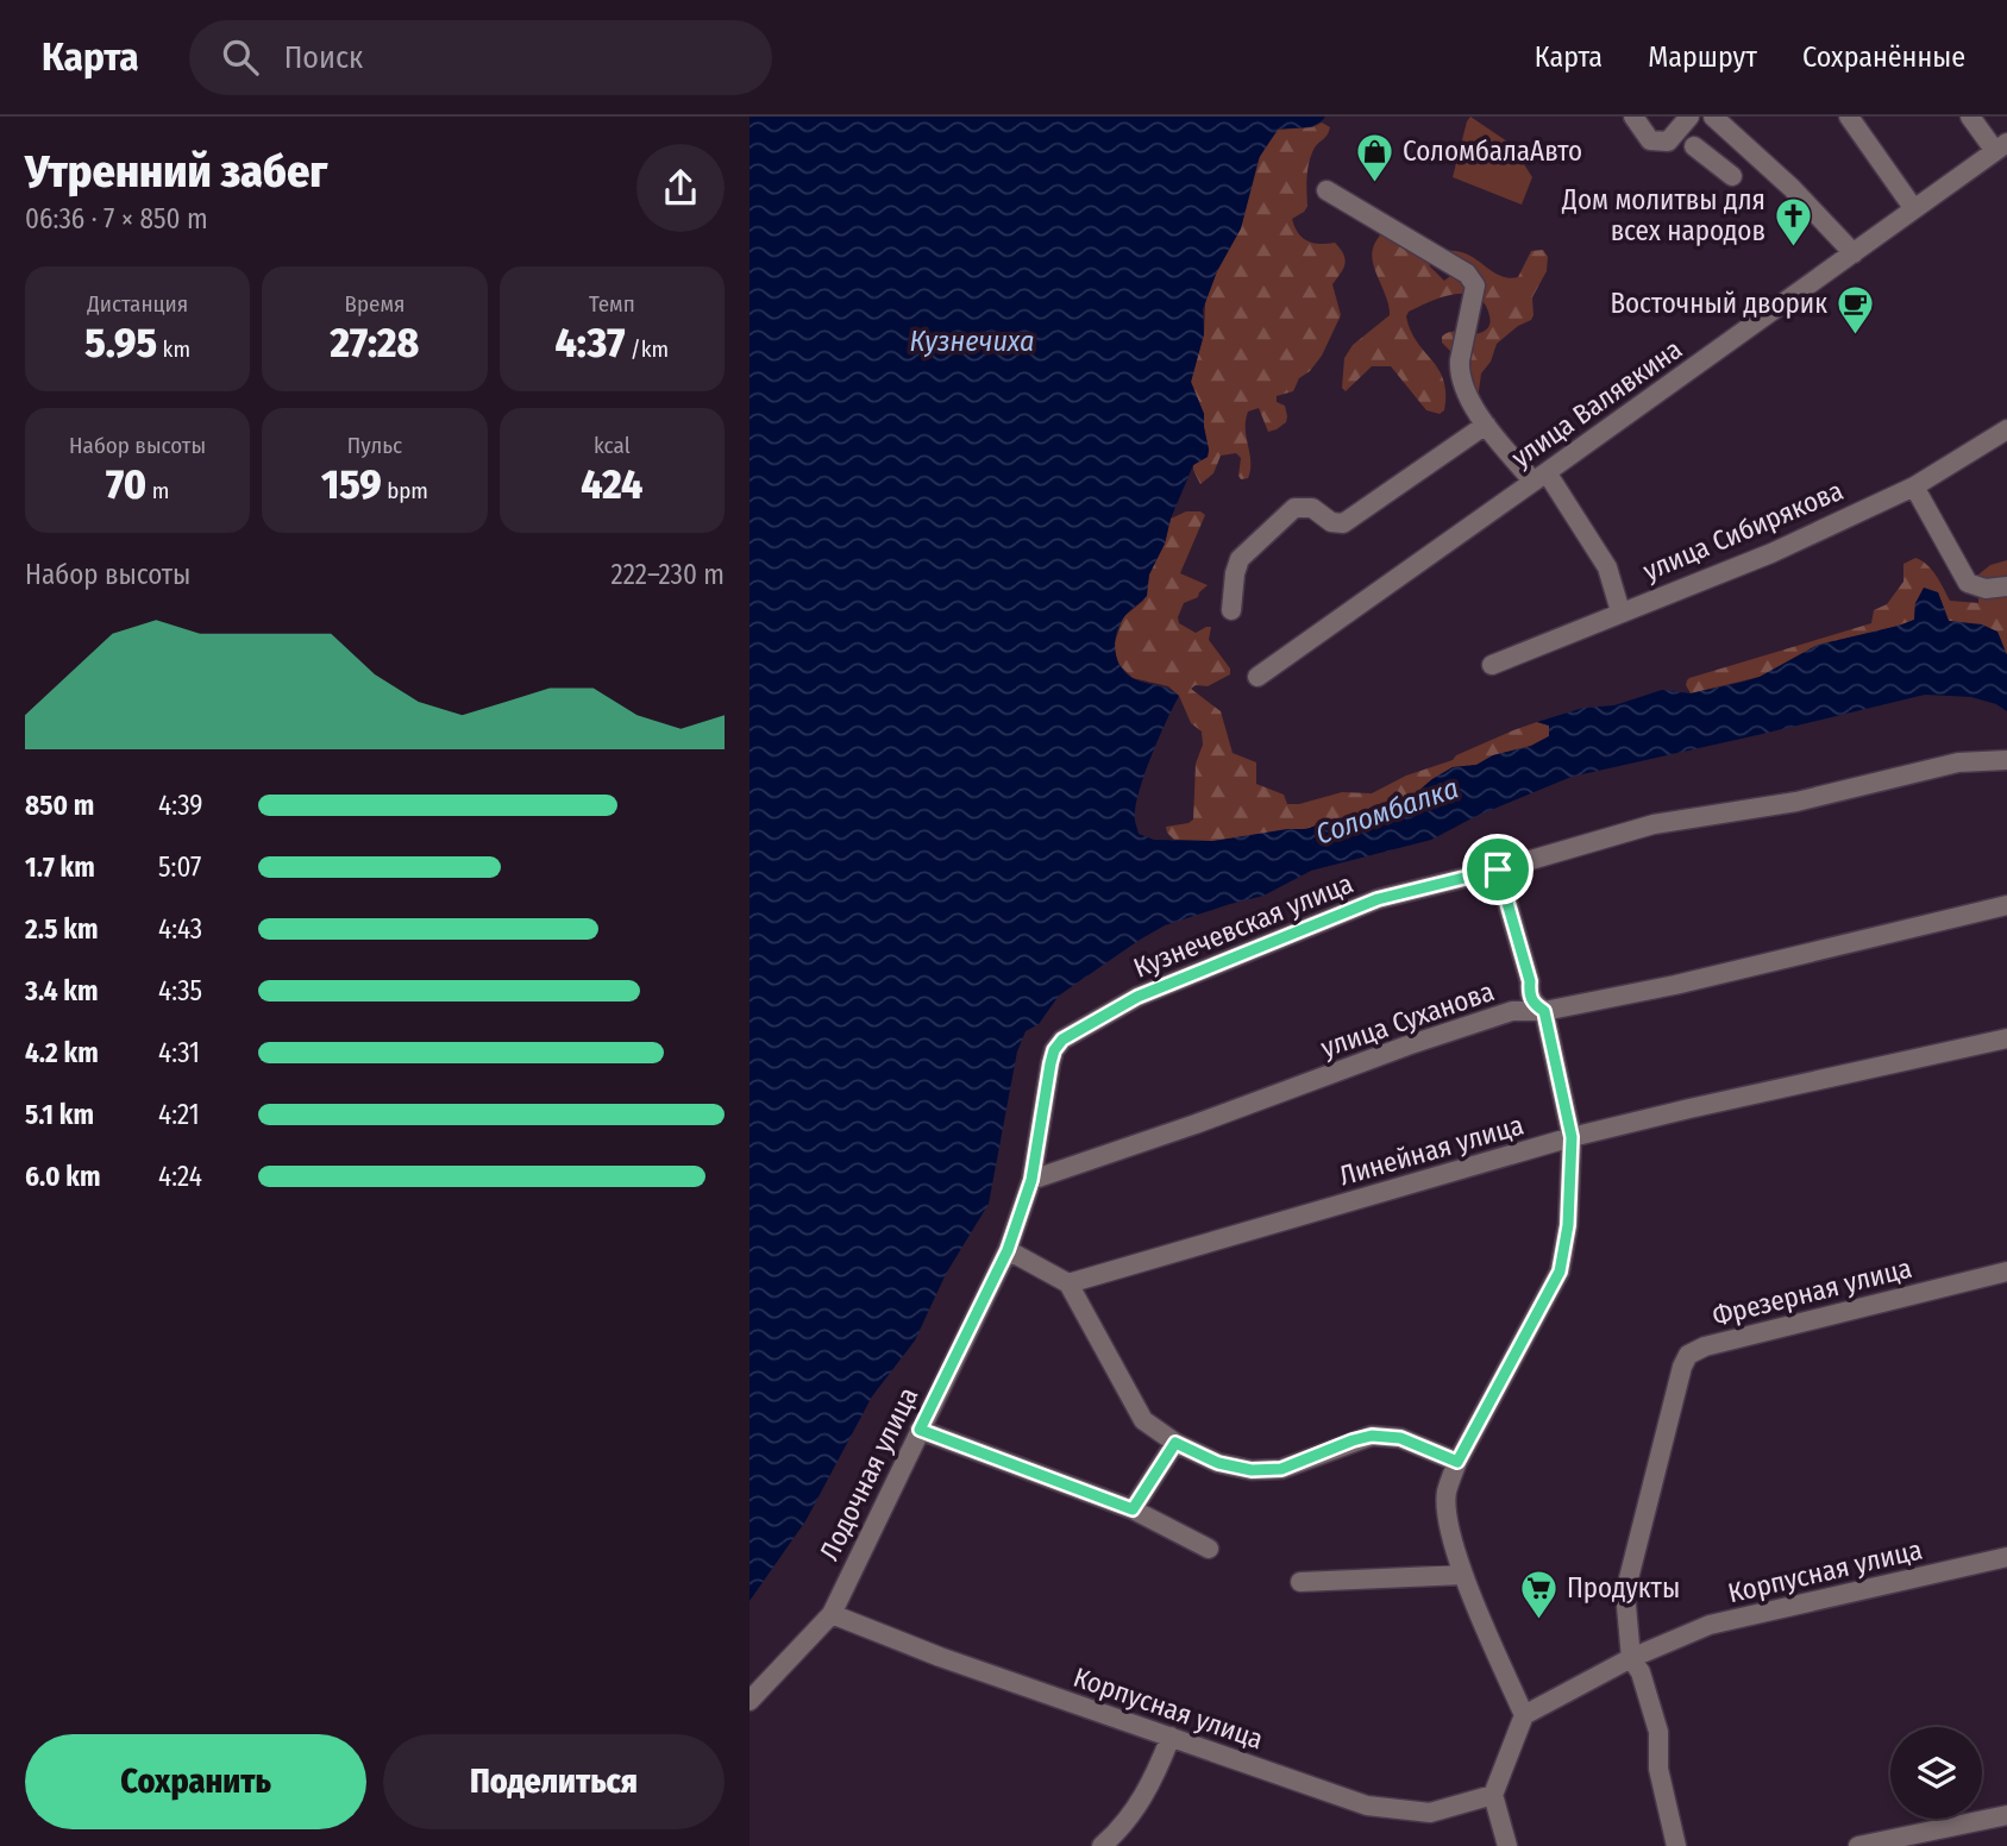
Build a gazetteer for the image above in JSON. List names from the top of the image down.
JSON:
{
  "streets": {
    "street": [
      "улица Валявкина",
      "улица Сибирякова",
      "Кузнечевская улица",
      "улица Суханова",
      "Линейная улица",
      "Фрезерная улица",
      "Лодочная улица",
      "Корпусная улица"
    ]
  },
  "crossings": [
    ["Кузнечевская улица", "улица Суханова"],
    ["Кузнечевская улица", "Лодочная улица"],
    ["Фрезерная улица", "Корпусная улица"],
    ["Лодочная улица", "Корпусная улица"]
  ],
  "water": ["Кузнечиха", "Соломбалка"],
  "places": {
    "shop": ["СоломбалаАвто"],
    "church": ["Дом молитвы для всех народов"],
    "cafe": ["Восточный дворик"],
    "supermarket": ["Продукты"]
  },
  "page": {
    "header": "Карта",
    "search": "Поиск",
    "nav": ["Карта", "Маршрут", "Сохранённые"],
    "heading": ["Утренний забег", "06:36 · 7 × 850 m"],
    "stats": [
      ["Дистанция", "5.95 km"],
      ["Время", "27:28"],
      ["Темп", "4:37 /km"],
      ["Набор высоты", "70 m"],
      ["Пульс", "159 bpm"],
      ["kcal", "424"]
    ],
    "chart": ["Набор высоты", "222–230 m"],
    "list": [
      {
        "name": "850 m",
        "note": "4:39"
      },
      {
        "name": "1.7 km",
        "note": "5:07"
      },
      {
        "name": "2.5 km",
        "note": "4:43"
      },
      {
        "name": "3.4 km",
        "note": "4:35"
      },
      {
        "name": "4.2 km",
        "note": "4:31"
      },
      {
        "name": "5.1 km",
        "note": "4:21"
      },
      {
        "name": "6.0 km",
        "note": "4:24"
      }
    ],
    "buttons": ["Сохранить", "Поделиться"]
  }
}
